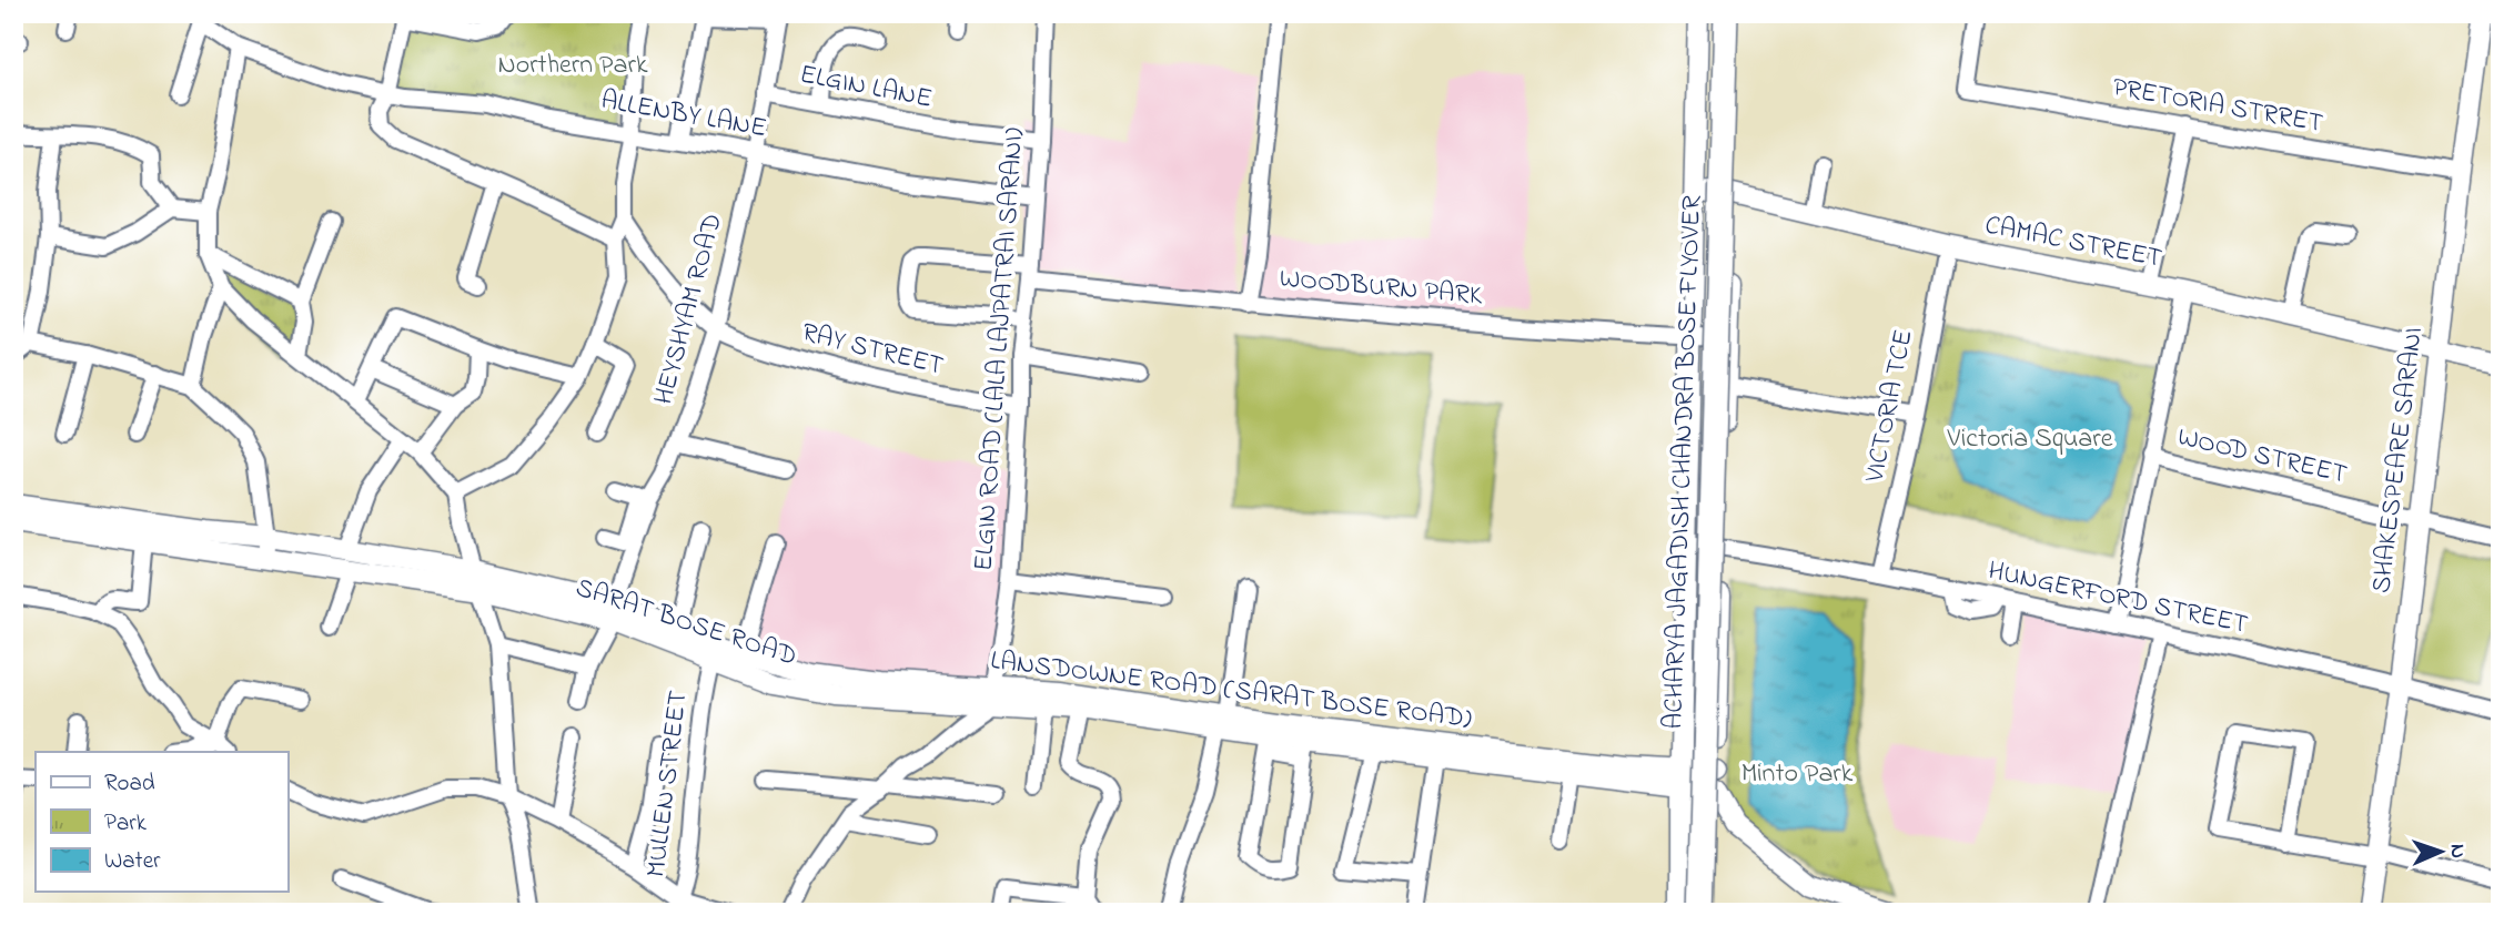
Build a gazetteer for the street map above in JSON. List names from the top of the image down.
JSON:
{
  "streets": {
    "highway": ["ACHARYA JAGADISH CHANDRA BOSE FLYOVER"],
    "main road": [
      "CAMAC STREET",
      "SHAKESPEARE SARANI",
      "SARAT BOSE ROAD",
      "LANSDOWNE ROAD (SARAT BOSE ROAD)"
    ],
    "street": [
      "ELGIN LANE",
      "PRETORIA STRRET",
      "ALLENBY LANE",
      "WOODBURN PARK",
      "HEYSHYAM ROAD",
      "ELGIN ROAD (LALA LAJPATRAI SARANI)",
      "RAY STREET",
      "VICTORIA TCE",
      "WOOD STREET",
      "HUNGERFORD STREET",
      "MULLEN STREET"
    ]
  },
  "crossings": [
    ["ELGIN LANE", "HEYSHYAM ROAD"],
    ["ELGIN LANE", "ELGIN ROAD (LALA LAJPATRAI SARANI)"],
    ["PRETORIA STRRET", "SHAKESPEARE SARANI"],
    ["ALLENBY LANE", "HEYSHYAM ROAD"],
    ["ALLENBY LANE", "ELGIN ROAD (LALA LAJPATRAI SARANI)"],
    ["CAMAC STREET", "VICTORIA TCE"],
    ["CAMAC STREET", "SHAKESPEARE SARANI"],
    ["WOODBURN PARK", "ELGIN ROAD (LALA LAJPATRAI SARANI)"],
    ["HEYSHYAM ROAD", "RAY STREET"],
    ["HEYSHYAM ROAD", "SARAT BOSE ROAD"],
    ["HEYSHYAM ROAD", "LANSDOWNE ROAD (SARAT BOSE ROAD)"],
    ["ELGIN ROAD (LALA LAJPATRAI SARANI)", "RAY STREET"],
    ["ELGIN ROAD (LALA LAJPATRAI SARANI)", "SARAT BOSE ROAD"],
    ["ELGIN ROAD (LALA LAJPATRAI SARANI)", "LANSDOWNE ROAD (SARAT BOSE ROAD)"],
    ["VICTORIA TCE", "HUNGERFORD STREET"],
    ["WOOD STREET", "SHAKESPEARE SARANI"],
    ["SHAKESPEARE SARANI", "HUNGERFORD STREET"],
    ["SARAT BOSE ROAD", "LANSDOWNE ROAD (SARAT BOSE ROAD)"],
    ["SARAT BOSE ROAD", "MULLEN STREET"]
  ],
  "parks": ["Northern Park", "Victoria Square", "Minto Park"],
  "legend": ["Road", "Park", "Water"],
  "north": "right"
}
